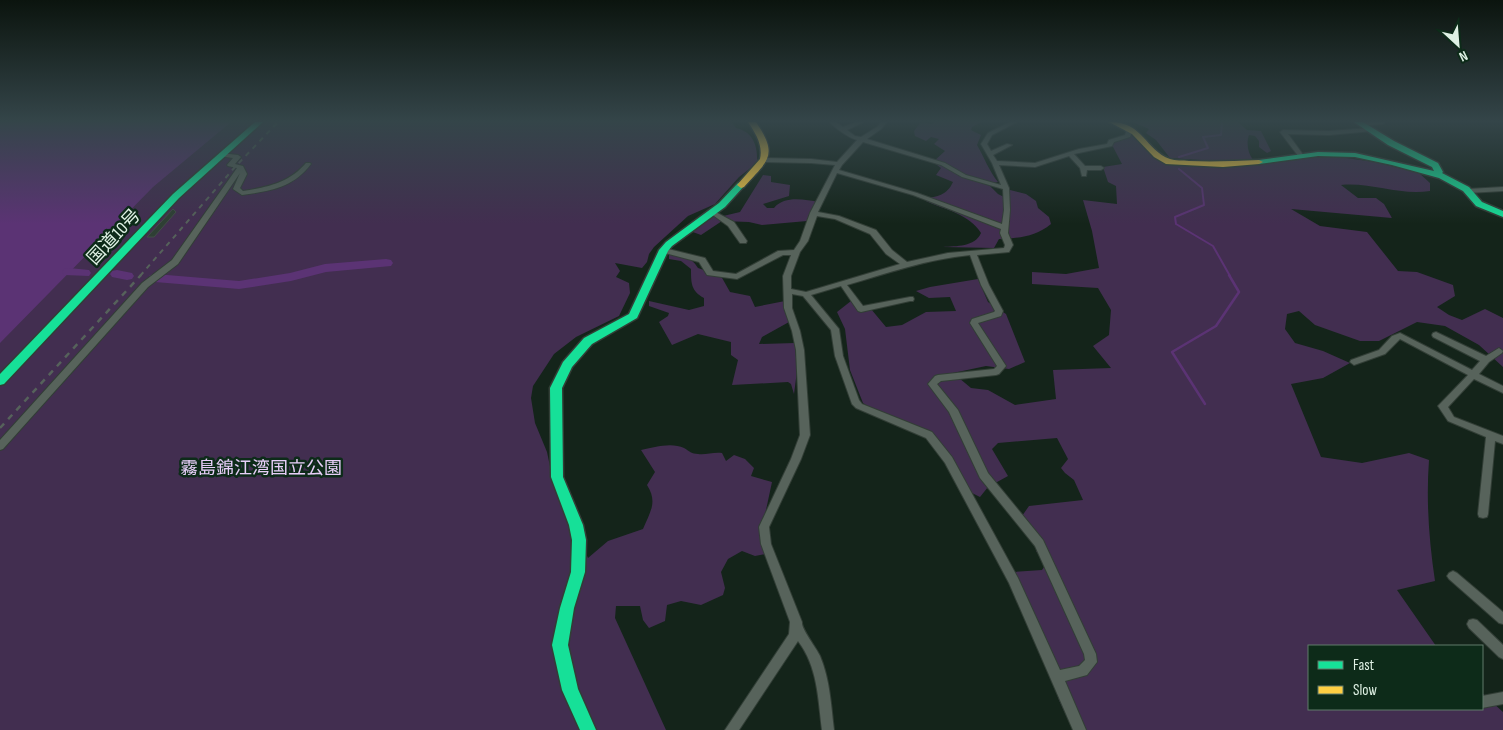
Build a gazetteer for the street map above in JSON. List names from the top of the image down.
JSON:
{
  "streets": {
    "main road": ["国道10号"]
  },
  "parks": ["霧島錦江湾国立公園"],
  "legend": ["Fast", "Slow"],
  "north": "bottom right"
}
